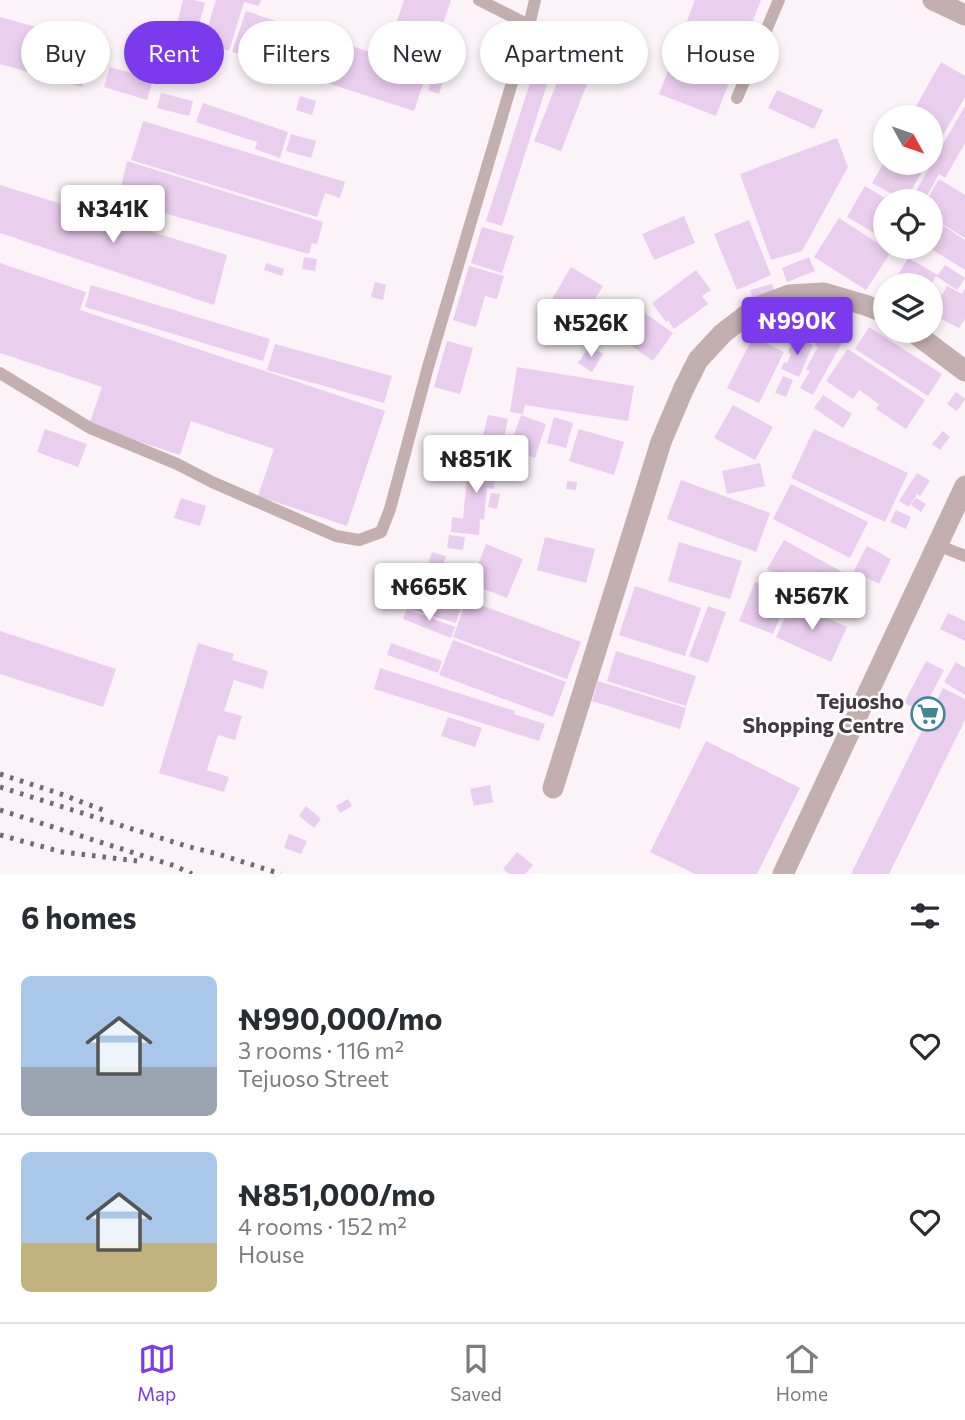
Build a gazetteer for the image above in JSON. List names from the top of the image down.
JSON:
{
  "places": {
    "supermarket": ["Tejuosho Shopping Centre"]
  },
  "north": "bottom right",
  "page": {
    "chip": [
      "Buy",
      "Rent",
      "Filters",
      "New",
      "Apartment",
      "House"
    ],
    "price": [
      "₦341K",
      "₦990K",
      "₦526K",
      "₦851K",
      "₦665K",
      "₦567K"
    ],
    "heading": "6 homes",
    "list": [
      {
        "name": "₦990,000/mo",
        "note": "3 rooms · 116 m² · Tejuoso Street"
      },
      {
        "name": "₦851,000/mo",
        "note": "4 rooms · 152 m² · House"
      }
    ],
    "tabs": ["Map", "Saved", "Home"]
  }
}
